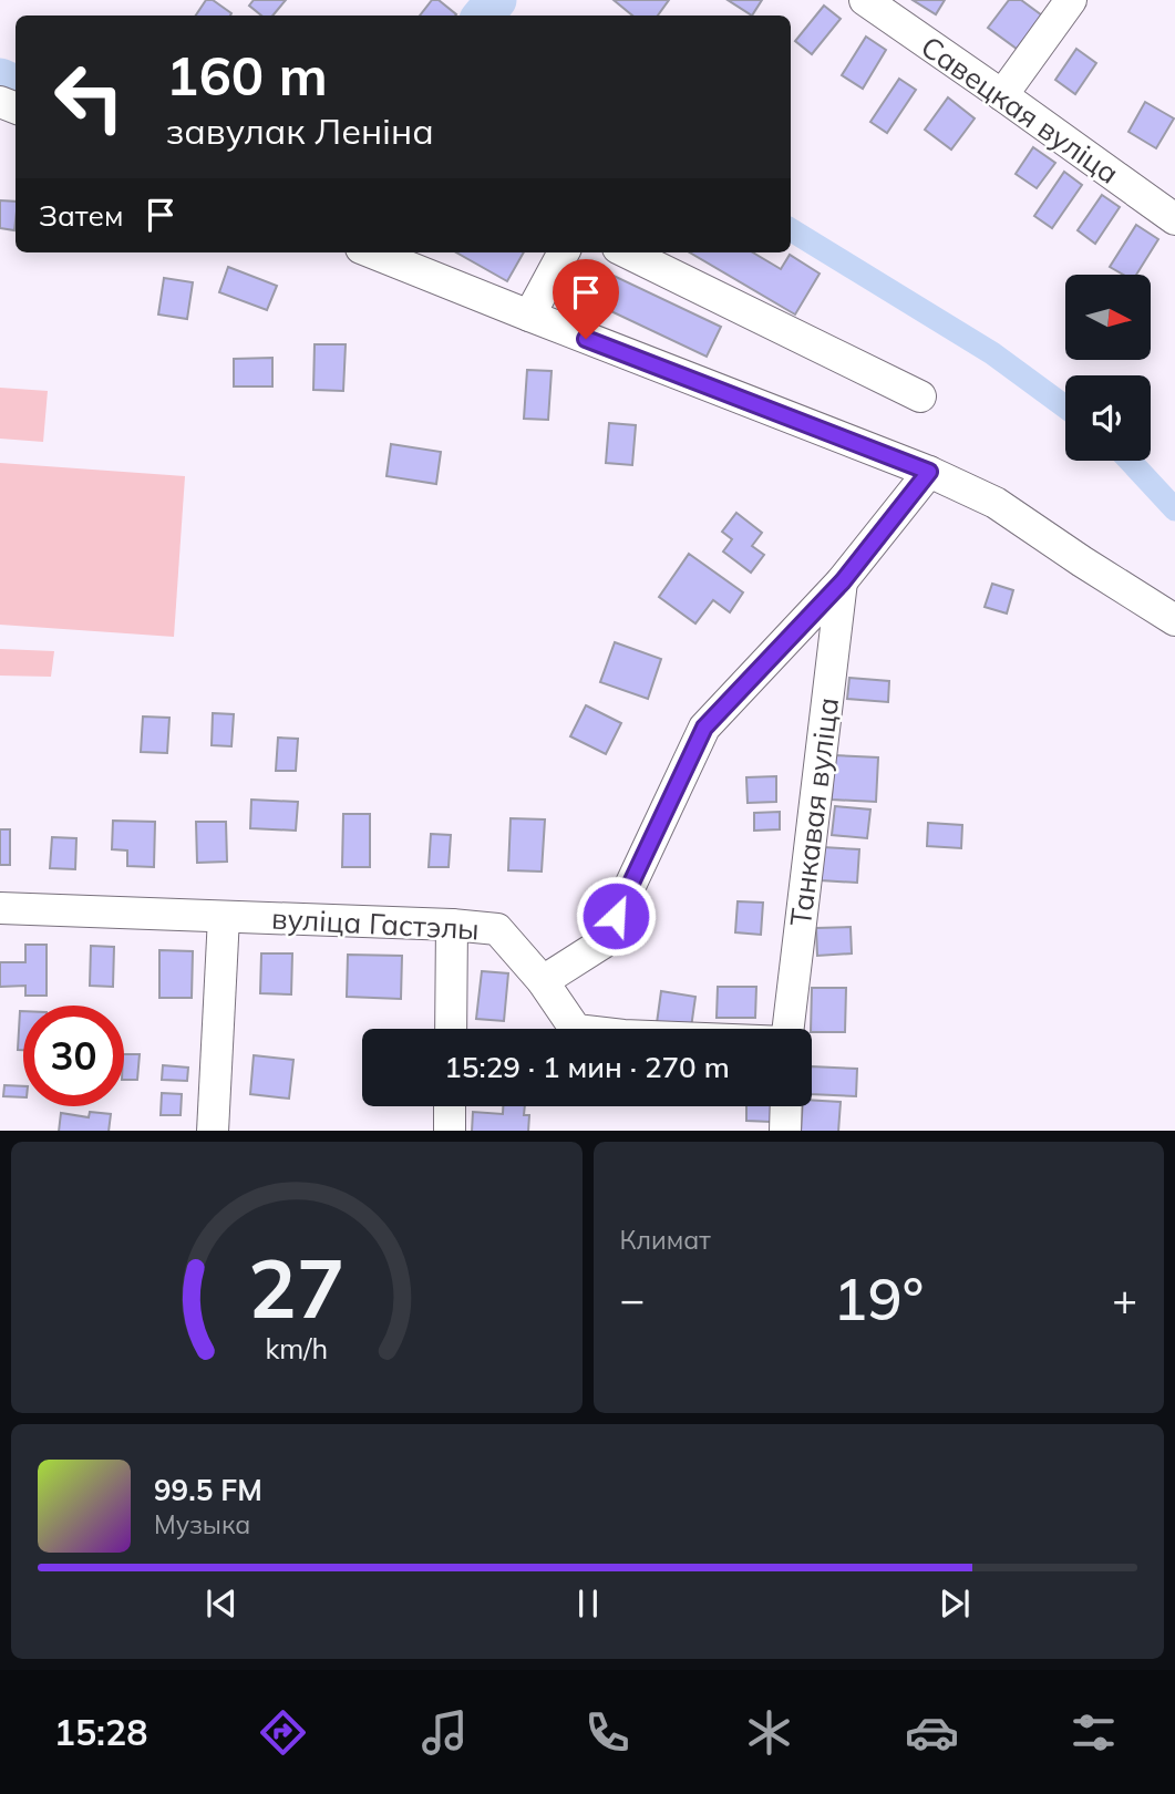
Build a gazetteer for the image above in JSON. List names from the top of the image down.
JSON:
{
  "streets": {
    "street": ["Савецкая вуліца", "Танкавая вуліца", "вуліца Гастэлы"]
  },
  "north": "right",
  "page": {
    "turn": ["160 m", "завулак Леніна"],
    "then": "Затем",
    "limit": "30",
    "trip": "15:29 · 1 мин · 270 m",
    "tile": "Климат",
    "heat": ["−", "19°", "+"],
    "song": ["99.5 FM", "Музыка"],
    "tabs": "15:28",
    "gauge": ["27", "km/h"]
  }
}
